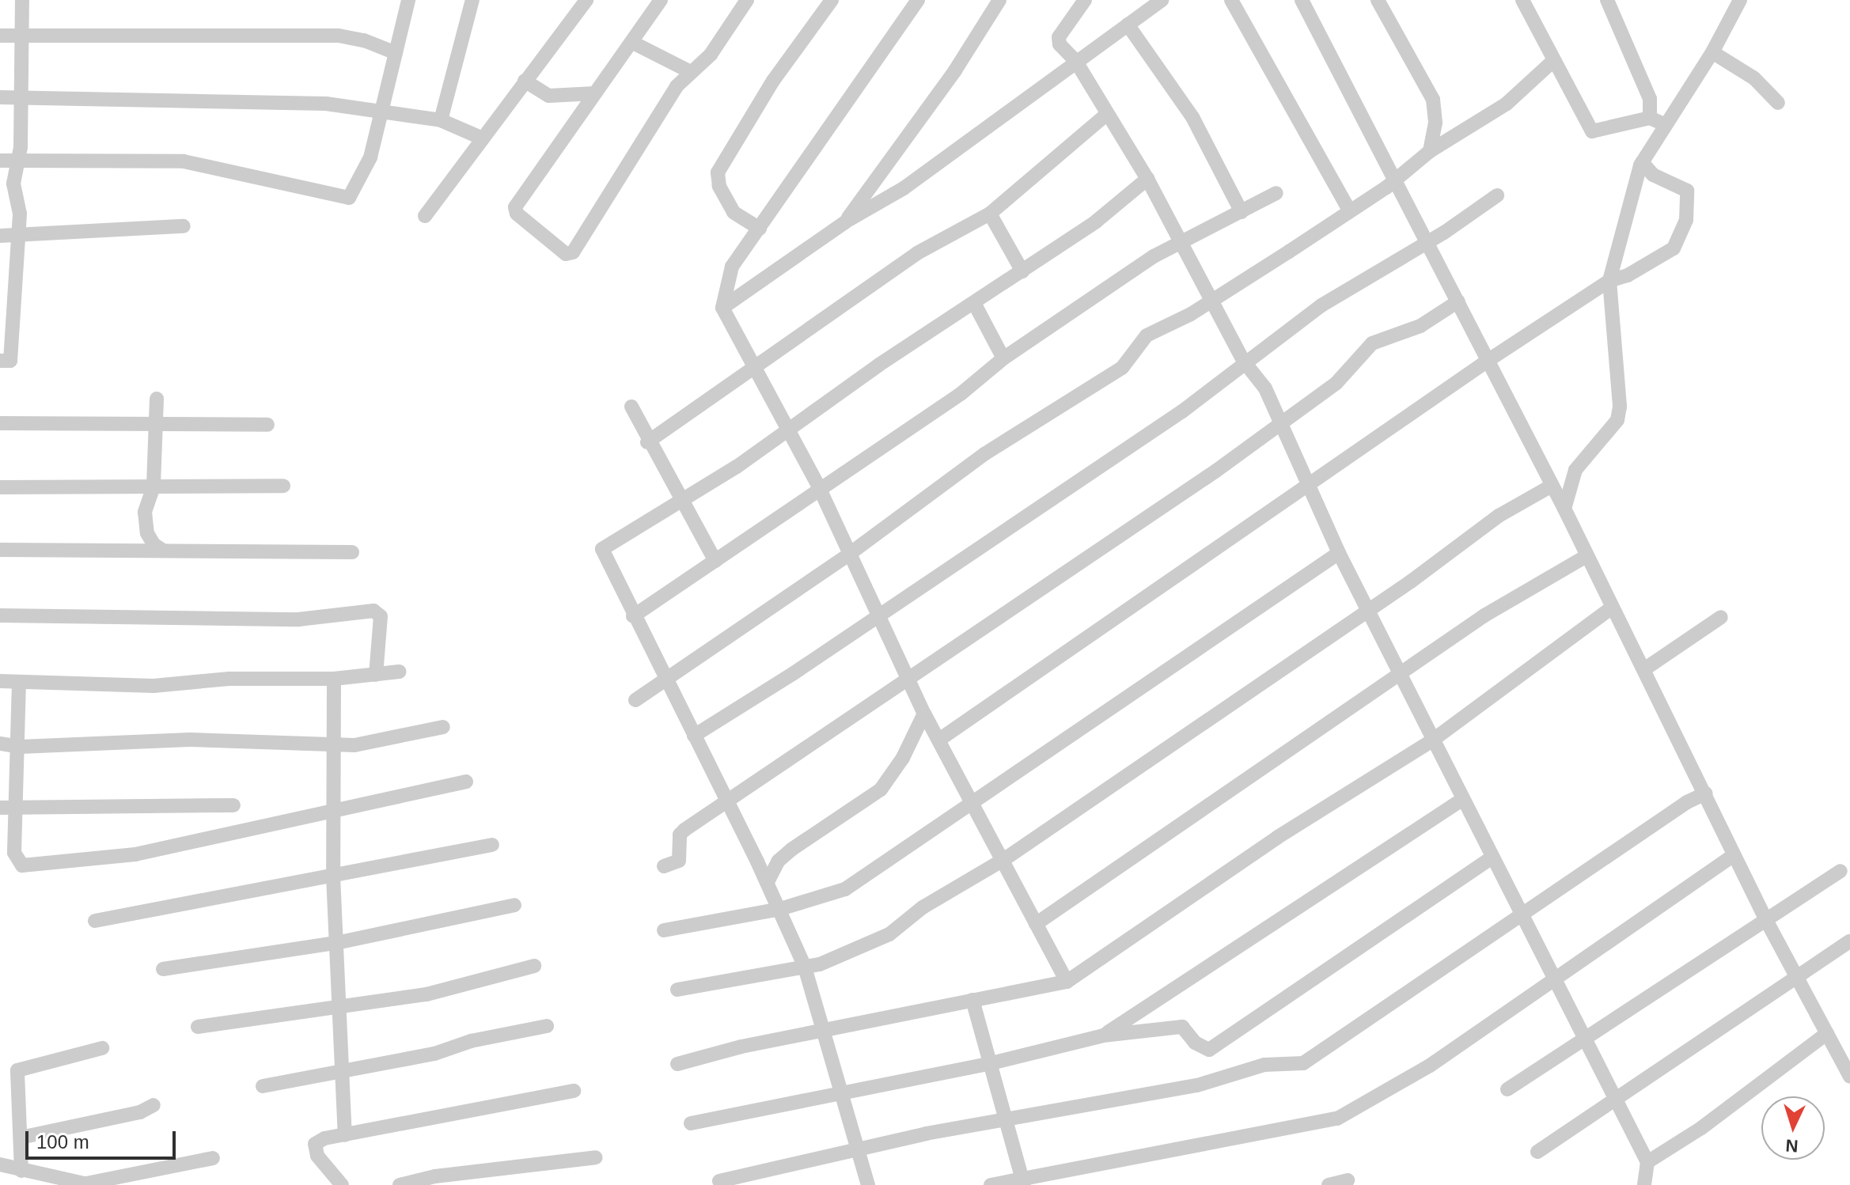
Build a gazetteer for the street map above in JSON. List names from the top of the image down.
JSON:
{
  "scale_bar": "100 m",
  "north": "bottom"
}
